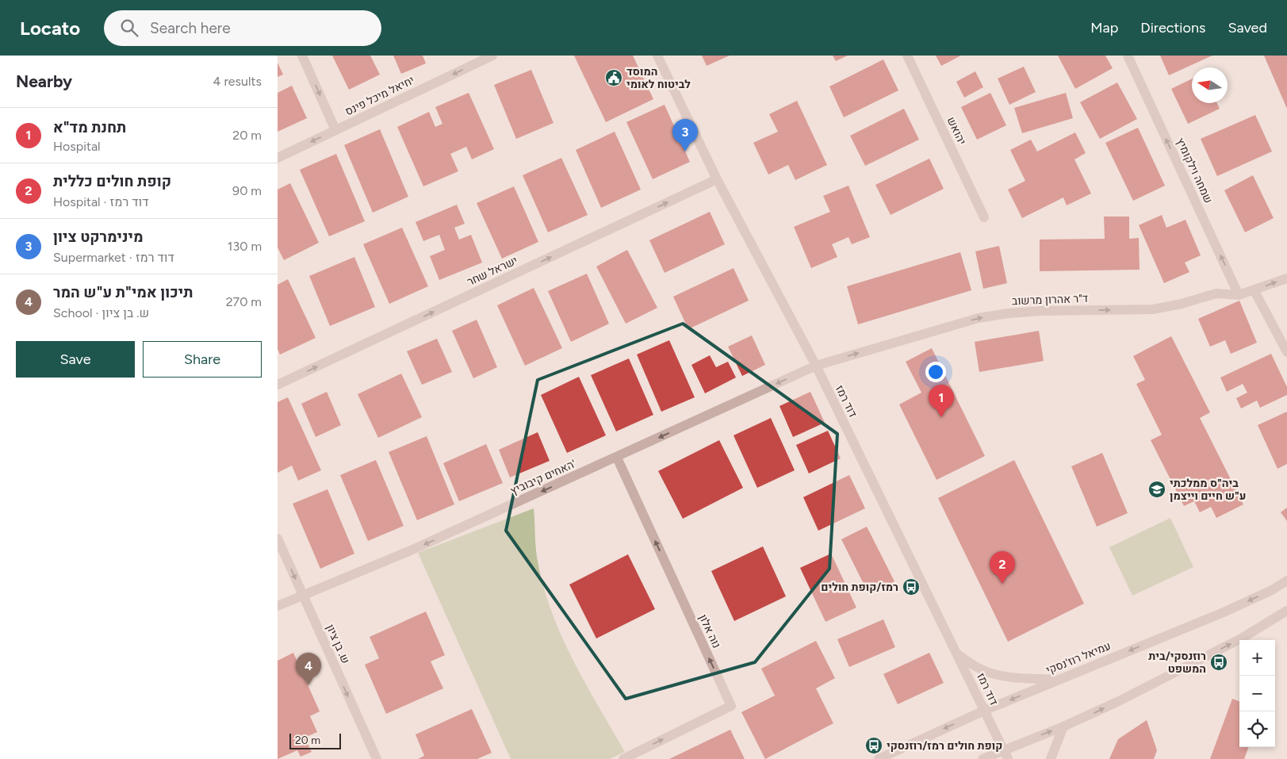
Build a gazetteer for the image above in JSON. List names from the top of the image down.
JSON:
{
  "streets": {
    "street": [
      "יחיאל מיכל פינס",
      "יהואש",
      "שמחה וילקומיץ",
      "ישראל שחר",
      "ד\"ר אהרון מרשוב",
      "דוד רמז",
      "האחים קיבוביץ'",
      "נוה אלון",
      "ש. בן ציון",
      "עמיאל רוז'נסקי"
    ]
  },
  "crossings": [
    ["שמחה וילקומיץ", "ד\"ר אהרון מרשוב"],
    ["ישראל שחר", "דוד רמז"],
    ["ד\"ר אהרון מרשוב", "דוד רמז"],
    ["ד\"ר אהרון מרשוב", "האחים קיבוביץ'"],
    ["דוד רמז", "האחים קיבוביץ'"],
    ["דוד רמז", "עמיאל רוז'נסקי"],
    ["האחים קיבוביץ'", "נוה אלון"],
    ["האחים קיבוביץ'", "ש. בן ציון"]
  ],
  "one_way": [
    "יחיאל מיכל פינס",
    "שמחה וילקומיץ",
    "ישראל שחר",
    "ד\"ר אהרון מרשוב",
    "האחים קיבוביץ'",
    "ש. בן ציון"
  ],
  "places": {
    "public building": ["המוסד לביטוח לאומי"],
    "school or university": ["ביה\"ס ממלכתי ע\"ש חיים וייצמן"],
    "bus stop": ["רמז/קופת חולים", "רוזנסקי/בית המשפט", "קופת חולים רמז/רוזנסקי"]
  },
  "scale_bar": "20 m",
  "north": "left",
  "page": {
    "header": "Locato",
    "search": "Search here",
    "nav": ["Map", "Directions", "Saved"],
    "heading": ["Nearby", "4 results"],
    "list": [
      {
        "mark": "1",
        "name": "תחנת מד\"א",
        "note": "Hospital",
        "value": "20 m"
      },
      {
        "mark": "2",
        "name": "קופת חולים כללית",
        "note": "Hospital · דוד רמז",
        "value": "90 m"
      },
      {
        "mark": "3",
        "name": "מינימרקט ציון",
        "note": "Supermarket · דוד רמז",
        "value": "130 m"
      },
      {
        "mark": "4",
        "name": "תיכון אמי\"ת ע\"ש המר",
        "note": "School · ש. בן ציון",
        "value": "270 m"
      }
    ],
    "pins": [
      "3",
      "1",
      "2",
      "4"
    ],
    "buttons": ["Save", "Share"],
    "map_buttons": ["+", "−"],
    "scale": "20 m"
  }
}
